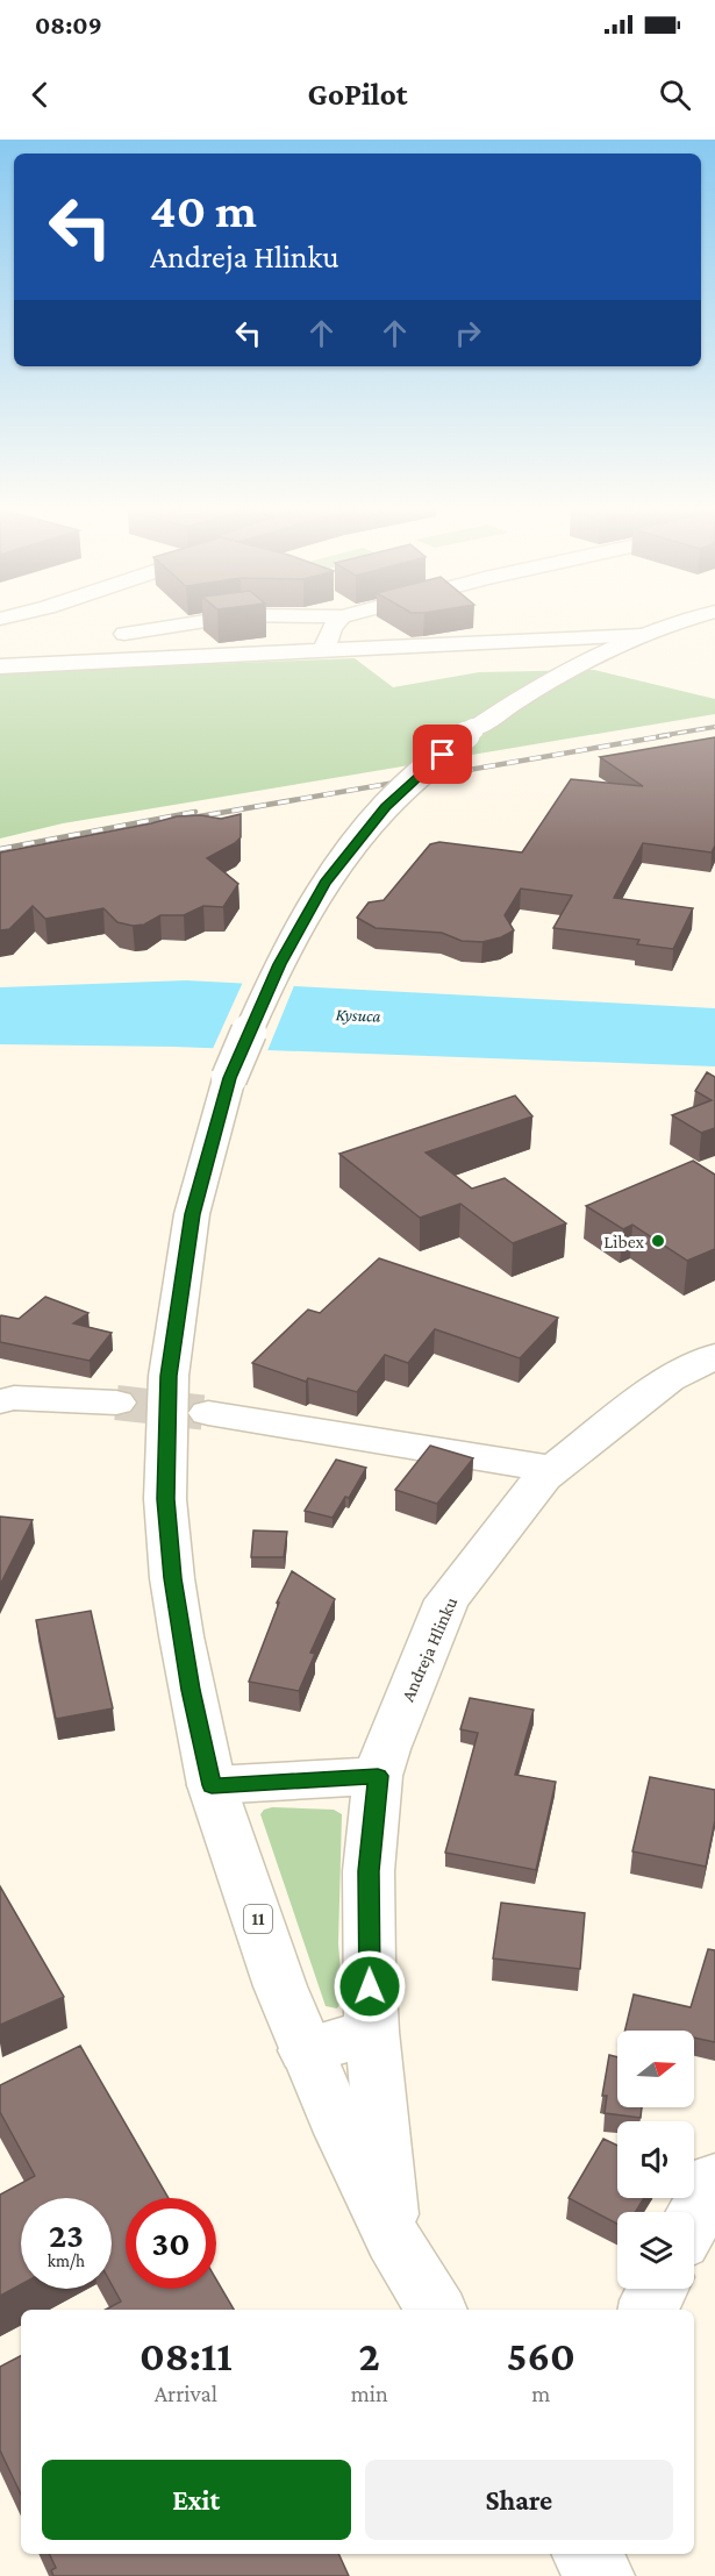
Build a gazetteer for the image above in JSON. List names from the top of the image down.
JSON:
{
  "streets": {
    "street": ["Andreja Hlinku", "11"]
  },
  "crossings": [
    ["Andreja Hlinku", "11"]
  ],
  "water": ["Kysuca"],
  "places": ["Libex"],
  "north": "right",
  "page": {
    "status": "08:09",
    "header": "GoPilot",
    "turn": ["40 m", "Andreja Hlinku"],
    "speed": "23 km/h",
    "limit": "30",
    "eta": [
      "08:11",
      "Arrival",
      "2",
      "min",
      "560",
      "m"
    ],
    "buttons": ["Exit", "Share"]
  }
}
